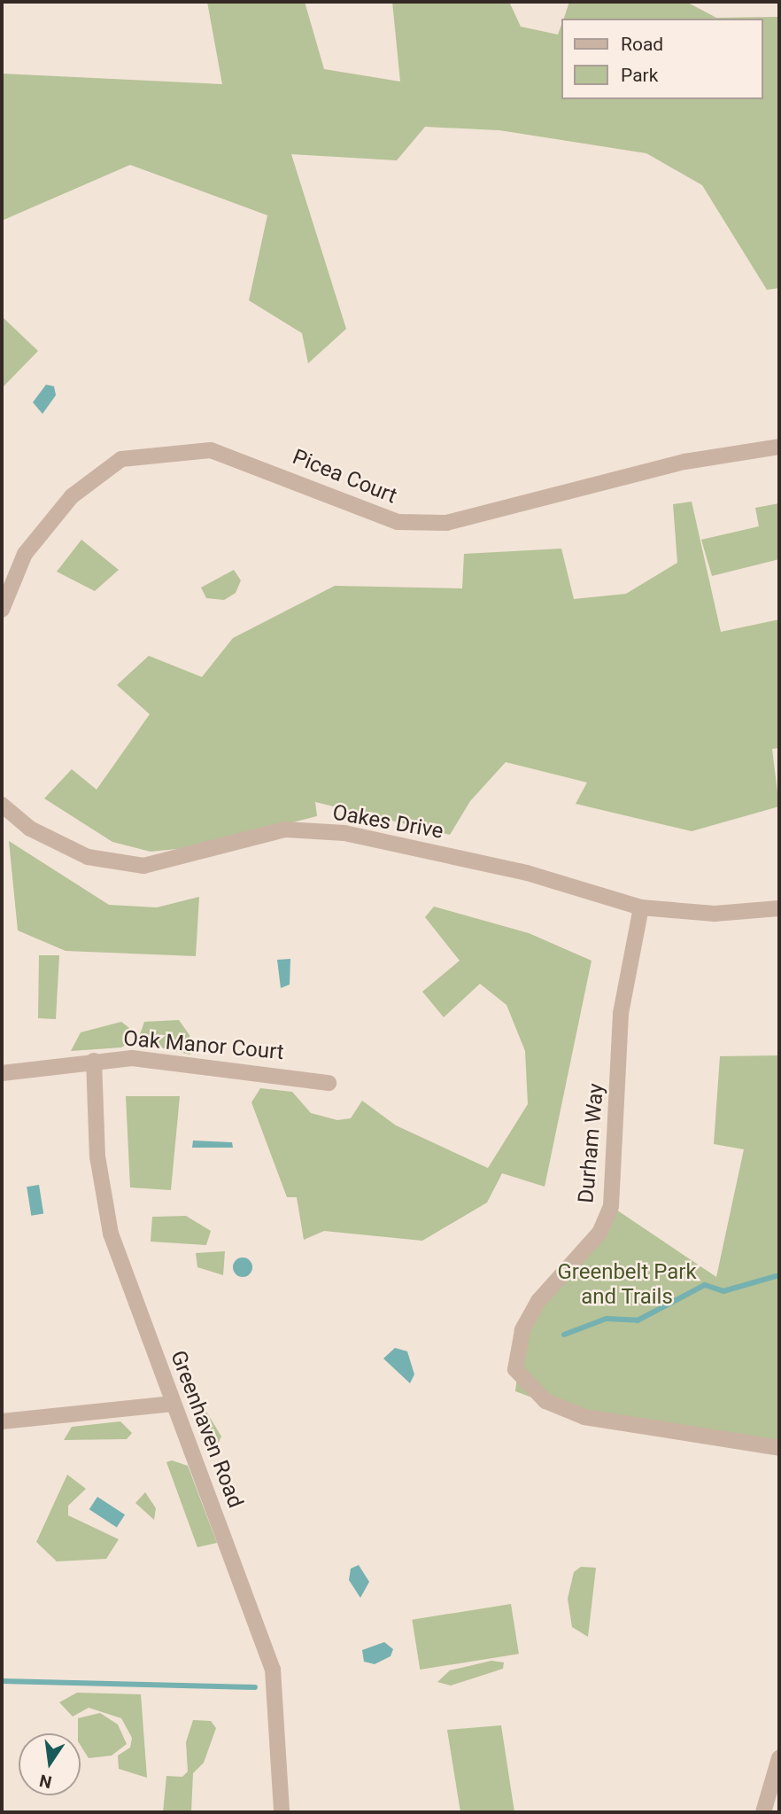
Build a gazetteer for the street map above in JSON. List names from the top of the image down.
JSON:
{
  "streets": {
    "street": [
      "Picea Court",
      "Oakes Drive",
      "Oak Manor Court",
      "Durham Way",
      "Greenhaven Road"
    ]
  },
  "crossings": [
    ["Oakes Drive", "Durham Way"],
    ["Oak Manor Court", "Greenhaven Road"]
  ],
  "parks": ["Greenbelt Park and Trails"],
  "legend": ["Road", "Park"],
  "north": "bottom"
}
